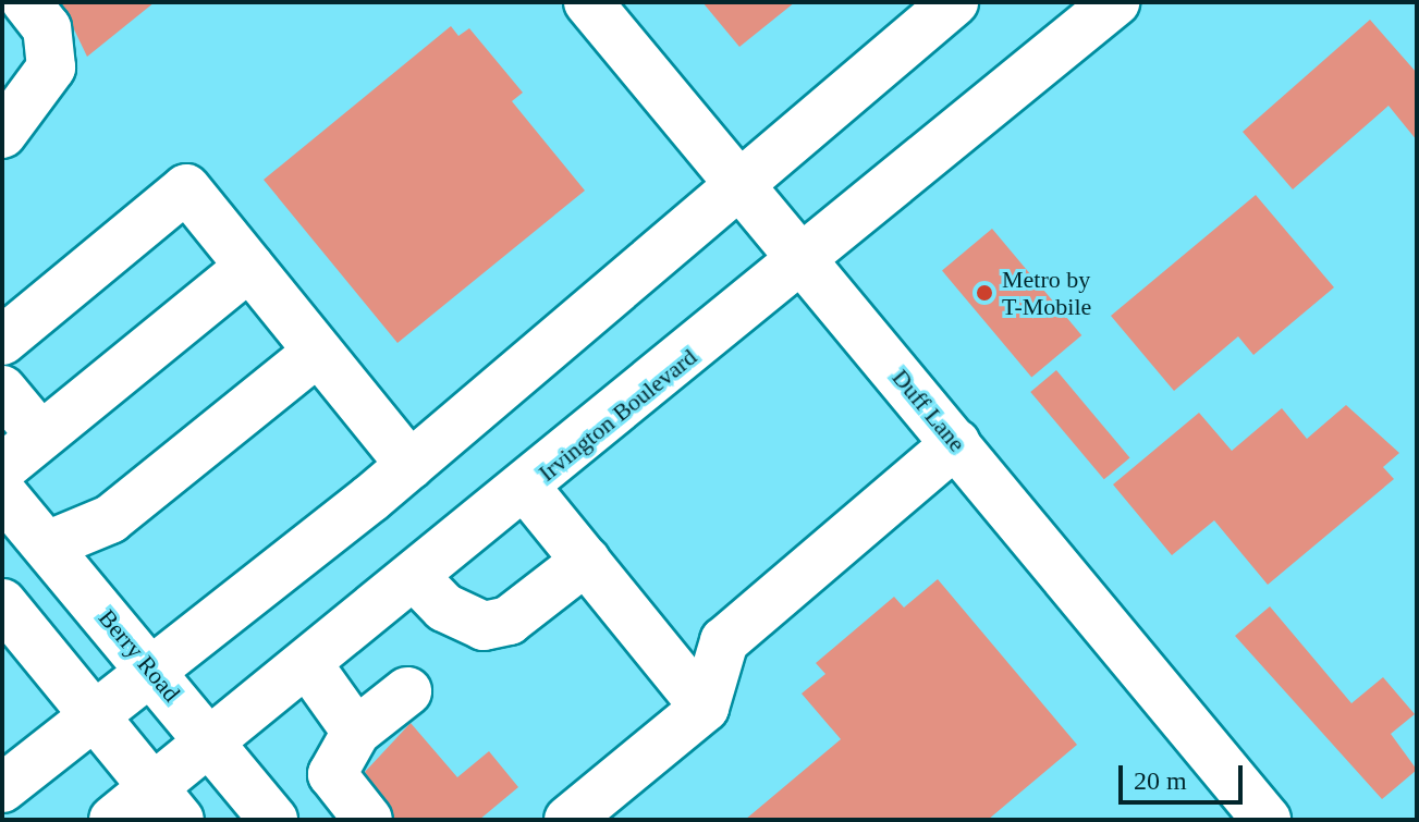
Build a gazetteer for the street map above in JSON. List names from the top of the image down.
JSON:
{
  "streets": {
    "main road": ["Duff Lane", "Irvington Boulevard", "Berry Road"]
  },
  "crossings": [
    ["Duff Lane", "Irvington Boulevard"],
    ["Irvington Boulevard", "Berry Road"]
  ],
  "places": ["Metro by T-Mobile"],
  "scale_bar": "20 m"
}
